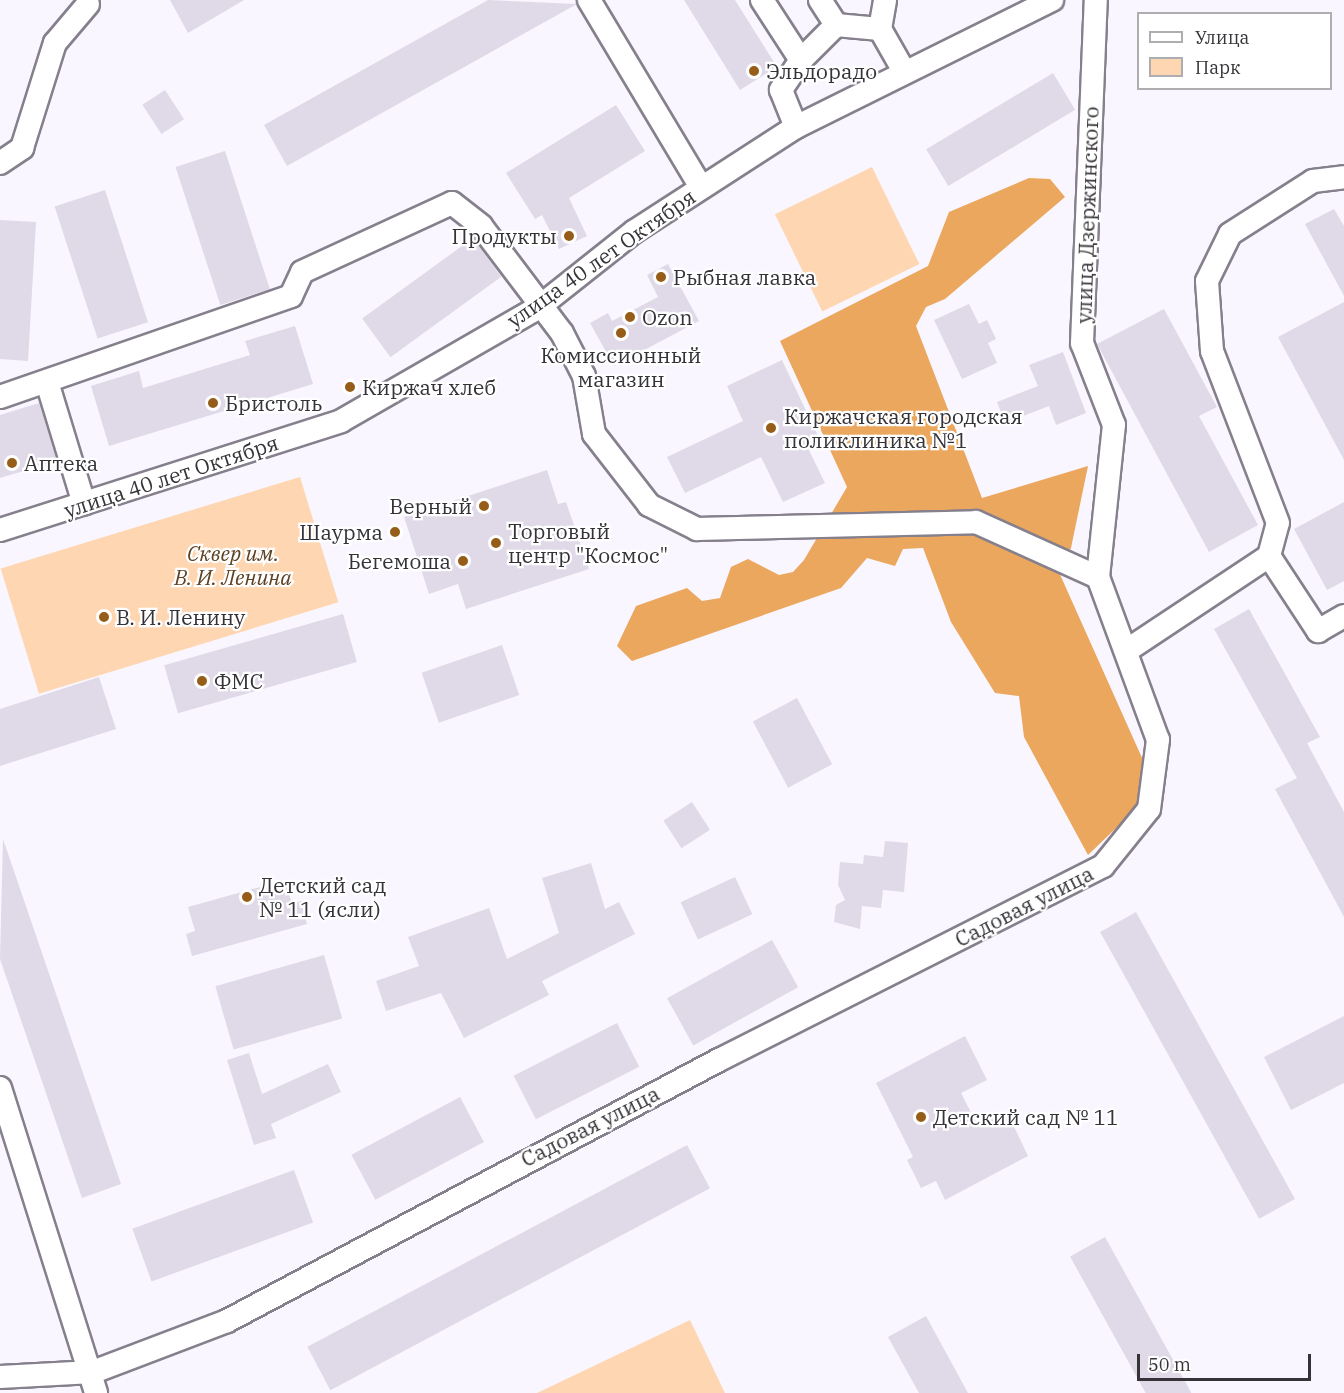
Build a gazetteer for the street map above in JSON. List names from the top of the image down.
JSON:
{
  "streets": {
    "street": ["улица Дзержинского", "улица 40 лет Октября", "Садовая улица"]
  },
  "crossings": [
    ["улица Дзержинского", "Садовая улица"]
  ],
  "parks": ["Сквер им. В. И. Ленина"],
  "places": [
    "Эльдорадо",
    "Продукты",
    "Рыбная лавка",
    "Ozon",
    "Комиссионный магазин",
    "Киржач хлеб",
    "Бристоль",
    "Киржачская городская поликлиника №1",
    "Аптека",
    "Верный",
    "Шаурма",
    "Торговый центр \"Космос\"",
    "Бегемоша",
    "В. И. Ленину",
    "ФМС",
    "Детский сад № 11 (ясли)",
    "Детский сад № 11"
  ],
  "legend": ["Улица", "Парк"],
  "scale_bar": "50 m"
}
